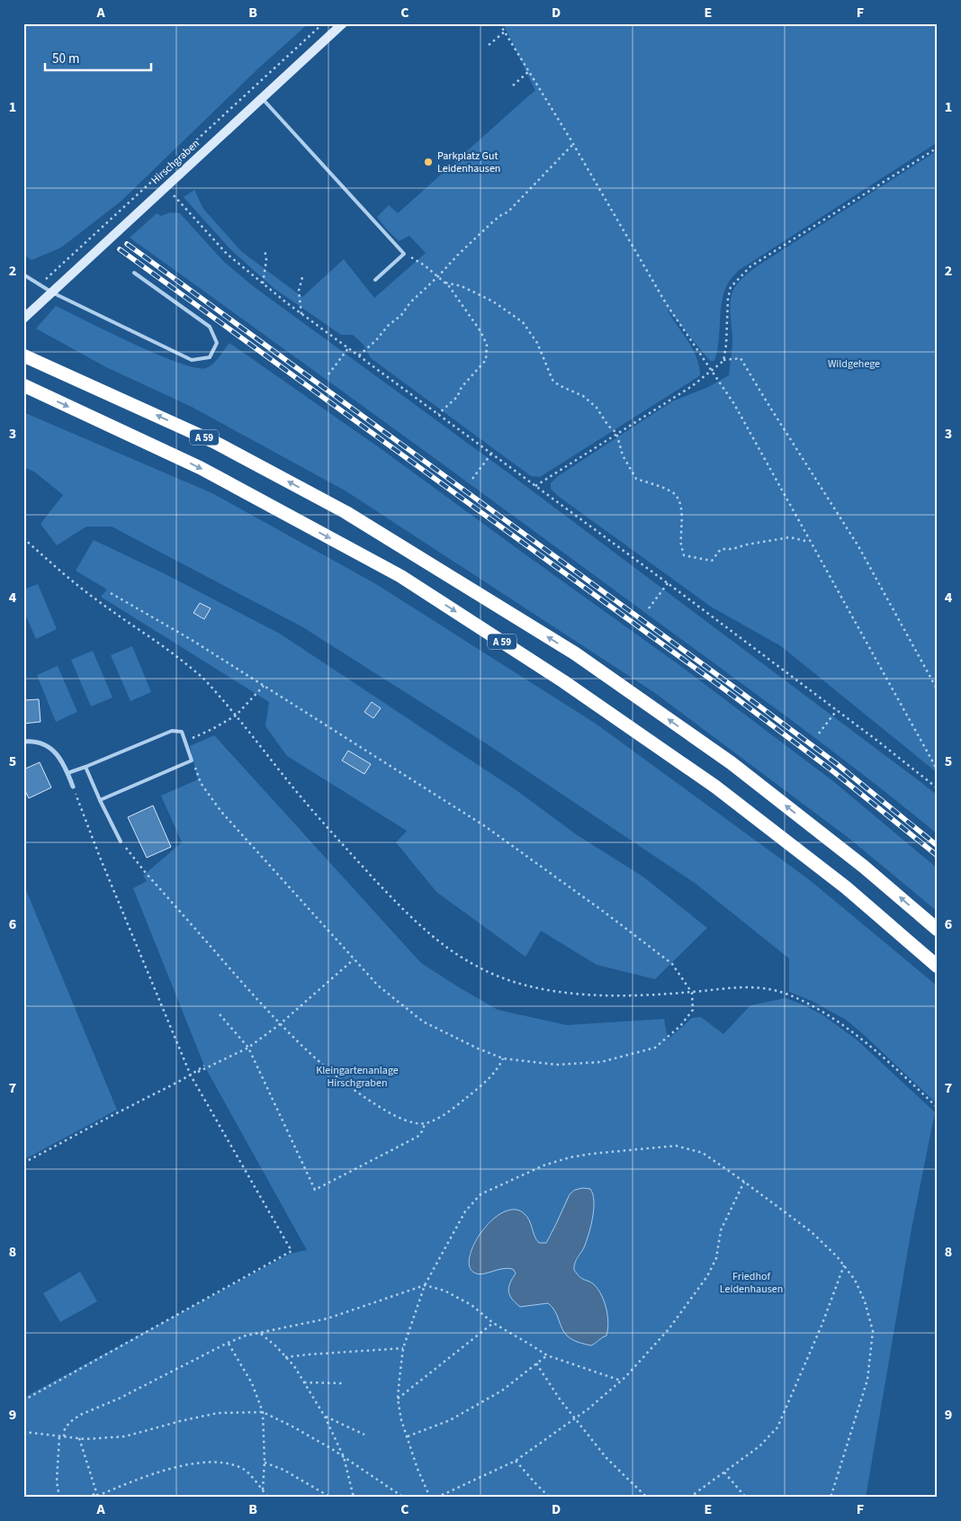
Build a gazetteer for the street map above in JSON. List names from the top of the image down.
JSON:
{
  "streets": {
    "highway": ["A 59"],
    "street": ["Hirschgraben"]
  },
  "parks": ["Wildgehege", "Kleingartenanlage Hirschgraben", "Friedhof Leidenhausen"],
  "places": ["Parkplatz Gut Leidenhausen"],
  "scale_bar": "50 m",
  "grid": {
    "columns": [
      "A",
      "B",
      "C",
      "D",
      "E",
      "F"
    ],
    "rows": [
      "1",
      "2",
      "3",
      "4",
      "5",
      "6",
      "7",
      "8",
      "9"
    ]
  }
}
